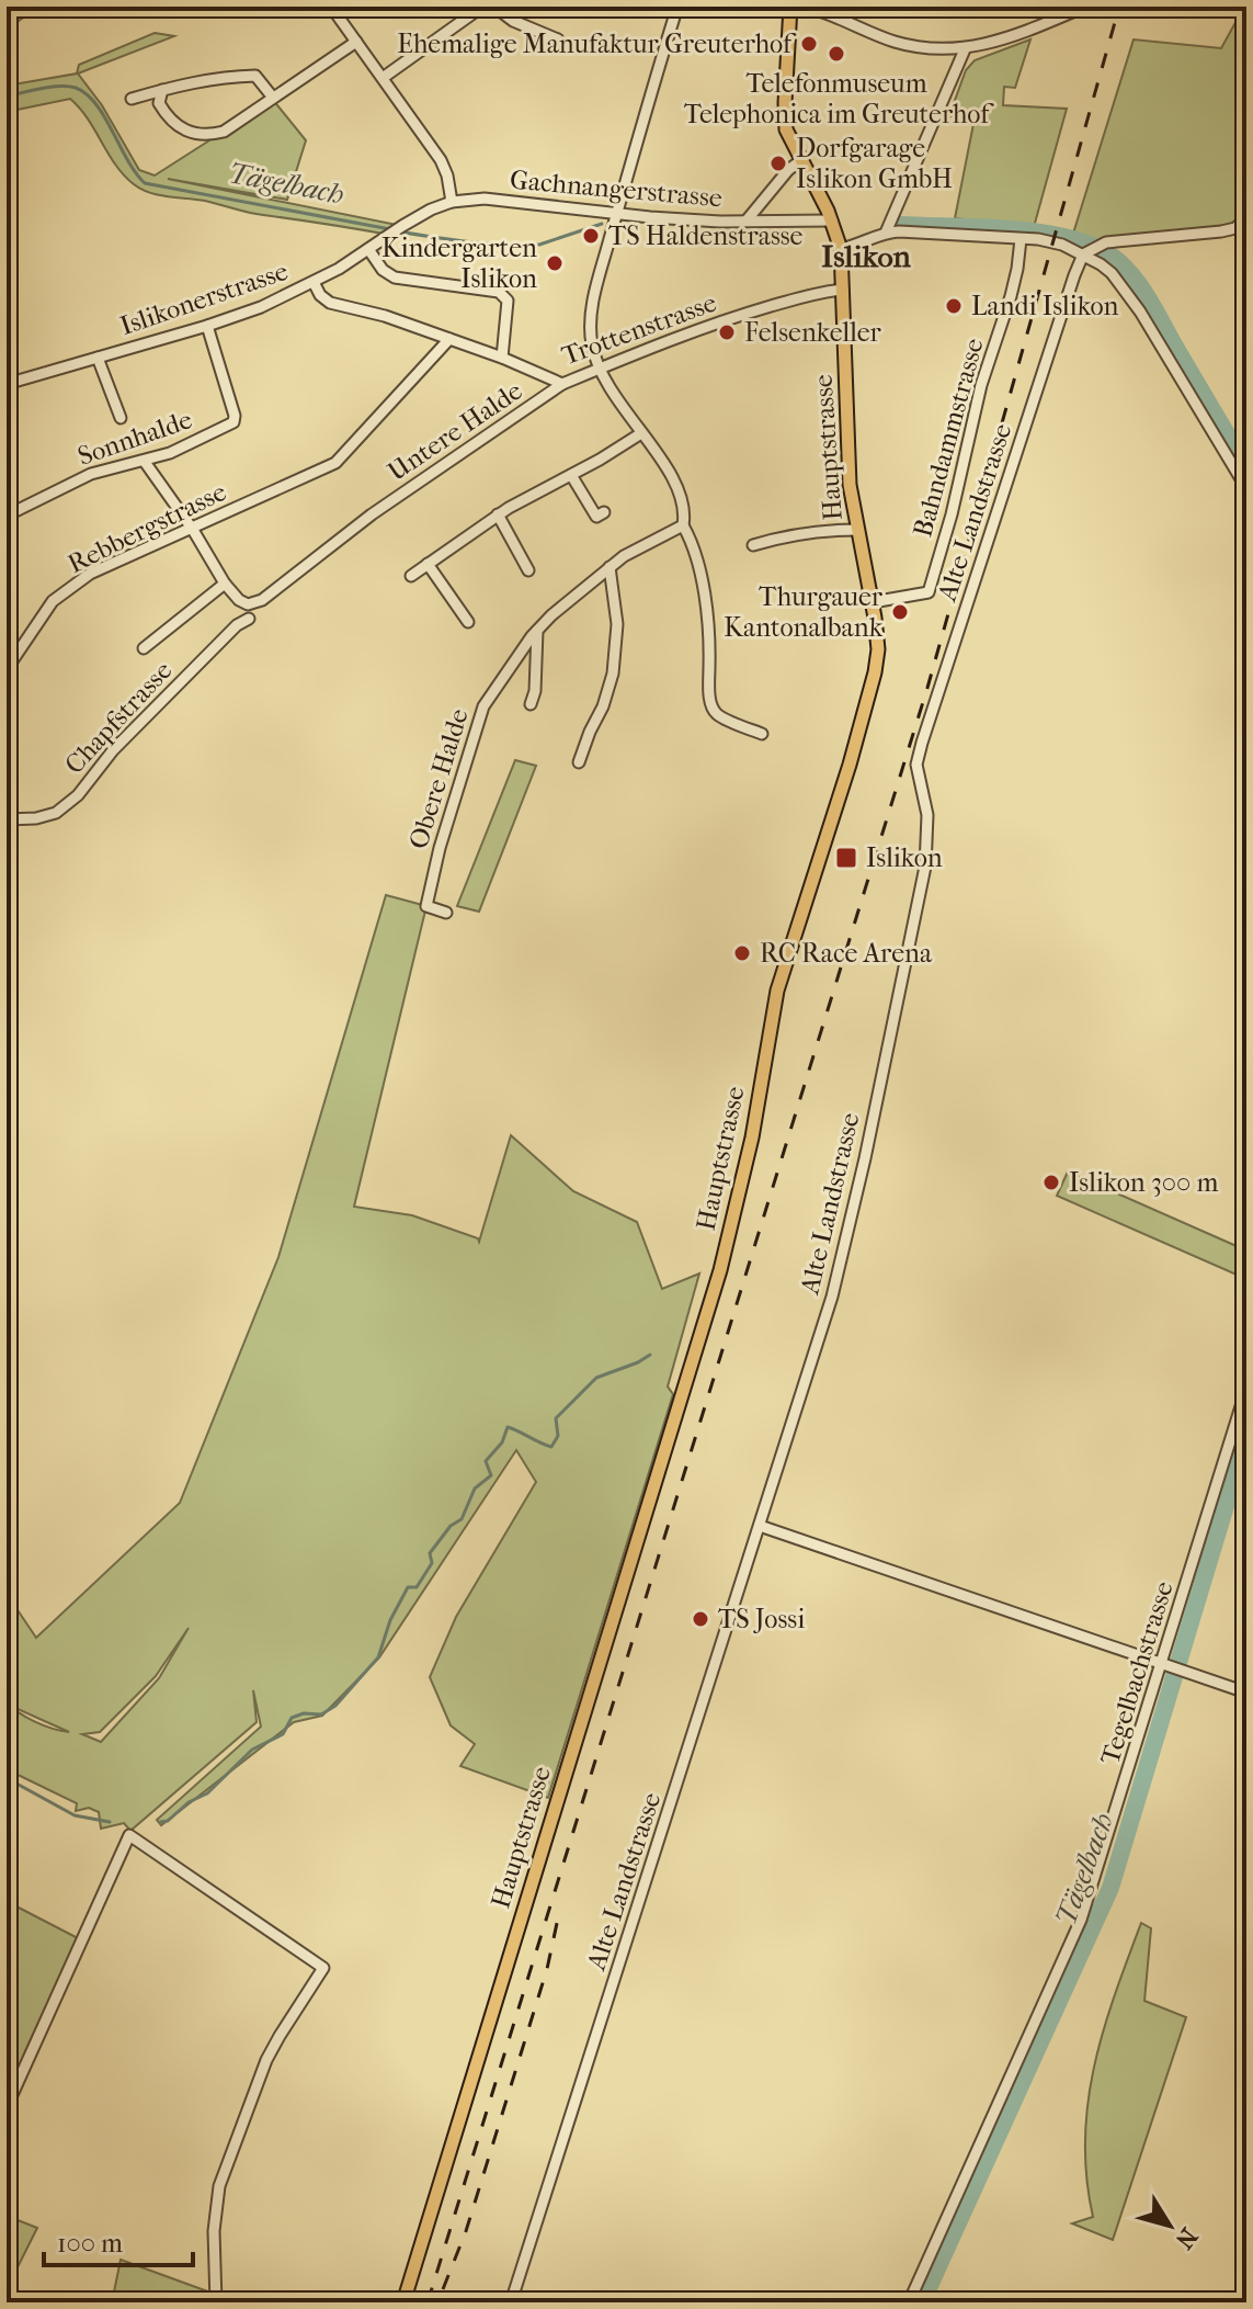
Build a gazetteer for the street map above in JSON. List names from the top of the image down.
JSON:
{
  "streets": {
    "main road": ["Hauptstrasse"],
    "street": [
      "Gachnangerstrasse",
      "Islikonerstrasse",
      "Trottenstrasse",
      "Untere Halde",
      "Sonnhalde",
      "Bahndammstrasse",
      "Alte Landstrasse",
      "Rebbergstrasse",
      "Chapfstrasse",
      "Obere Halde",
      "Tegelbachstrasse"
    ]
  },
  "crossings": [
    ["Gachnangerstrasse", "Islikonerstrasse"],
    ["Gachnangerstrasse", "Hauptstrasse"],
    ["Islikonerstrasse", "Trottenstrasse"],
    ["Islikonerstrasse", "Sonnhalde"],
    ["Trottenstrasse", "Untere Halde"],
    ["Trottenstrasse", "Hauptstrasse"],
    ["Trottenstrasse", "Rebbergstrasse"],
    ["Bahndammstrasse", "Hauptstrasse"]
  ],
  "districts": ["Islikon"],
  "water": ["Tägelbach"],
  "places": {
    "other": [
      "Ehemalige Manufaktur Greuterhof",
      "Telefonmuseum Telephonica im Greuterhof",
      "Dorfgarage Islikon GmbH",
      "TS Haldenstrasse",
      "Kindergarten Islikon",
      "Landi Islikon",
      "Felsenkeller",
      "Thurgauer Kantonalbank",
      "RC Race Arena",
      "Islikon 300 m",
      "TS Jossi"
    ],
    "transit": ["Islikon"]
  },
  "scale_bar": "100 m",
  "north": "bottom right"
}
